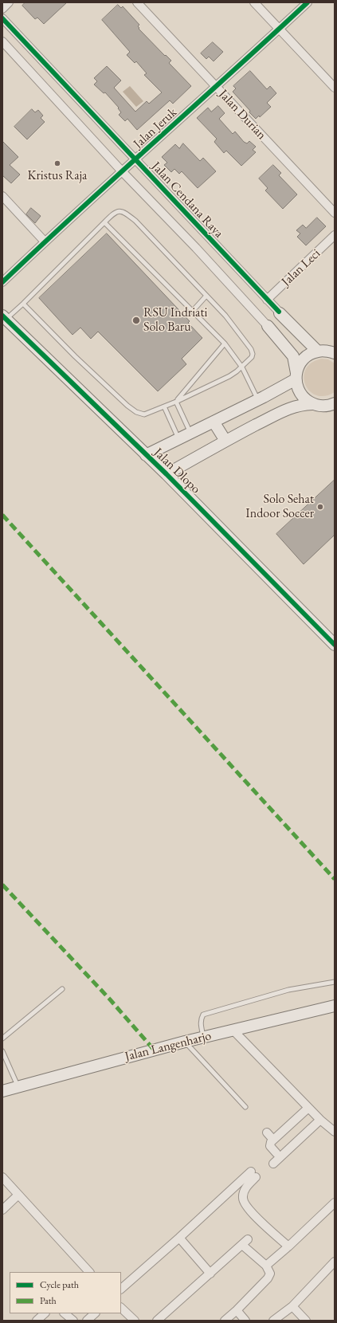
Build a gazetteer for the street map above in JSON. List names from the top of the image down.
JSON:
{
  "streets": {
    "street": [
      "Jalan Durian",
      "Jalan Jeruk",
      "Jalan Cendana Raya",
      "Jalan Leci",
      "Jalan Dlopo",
      "Jalan Langenharjo"
    ]
  },
  "crossings": [
    ["Jalan Durian", "Jalan Jeruk"],
    ["Jalan Jeruk", "Jalan Cendana Raya"],
    ["Jalan Cendana Raya", "Jalan Leci"]
  ],
  "places": ["Kristus Raja", "RSU Indriati Solo Baru", "Solo Sehat Indoor Soccer"],
  "legend": ["Cycle path", "Path"]
}
